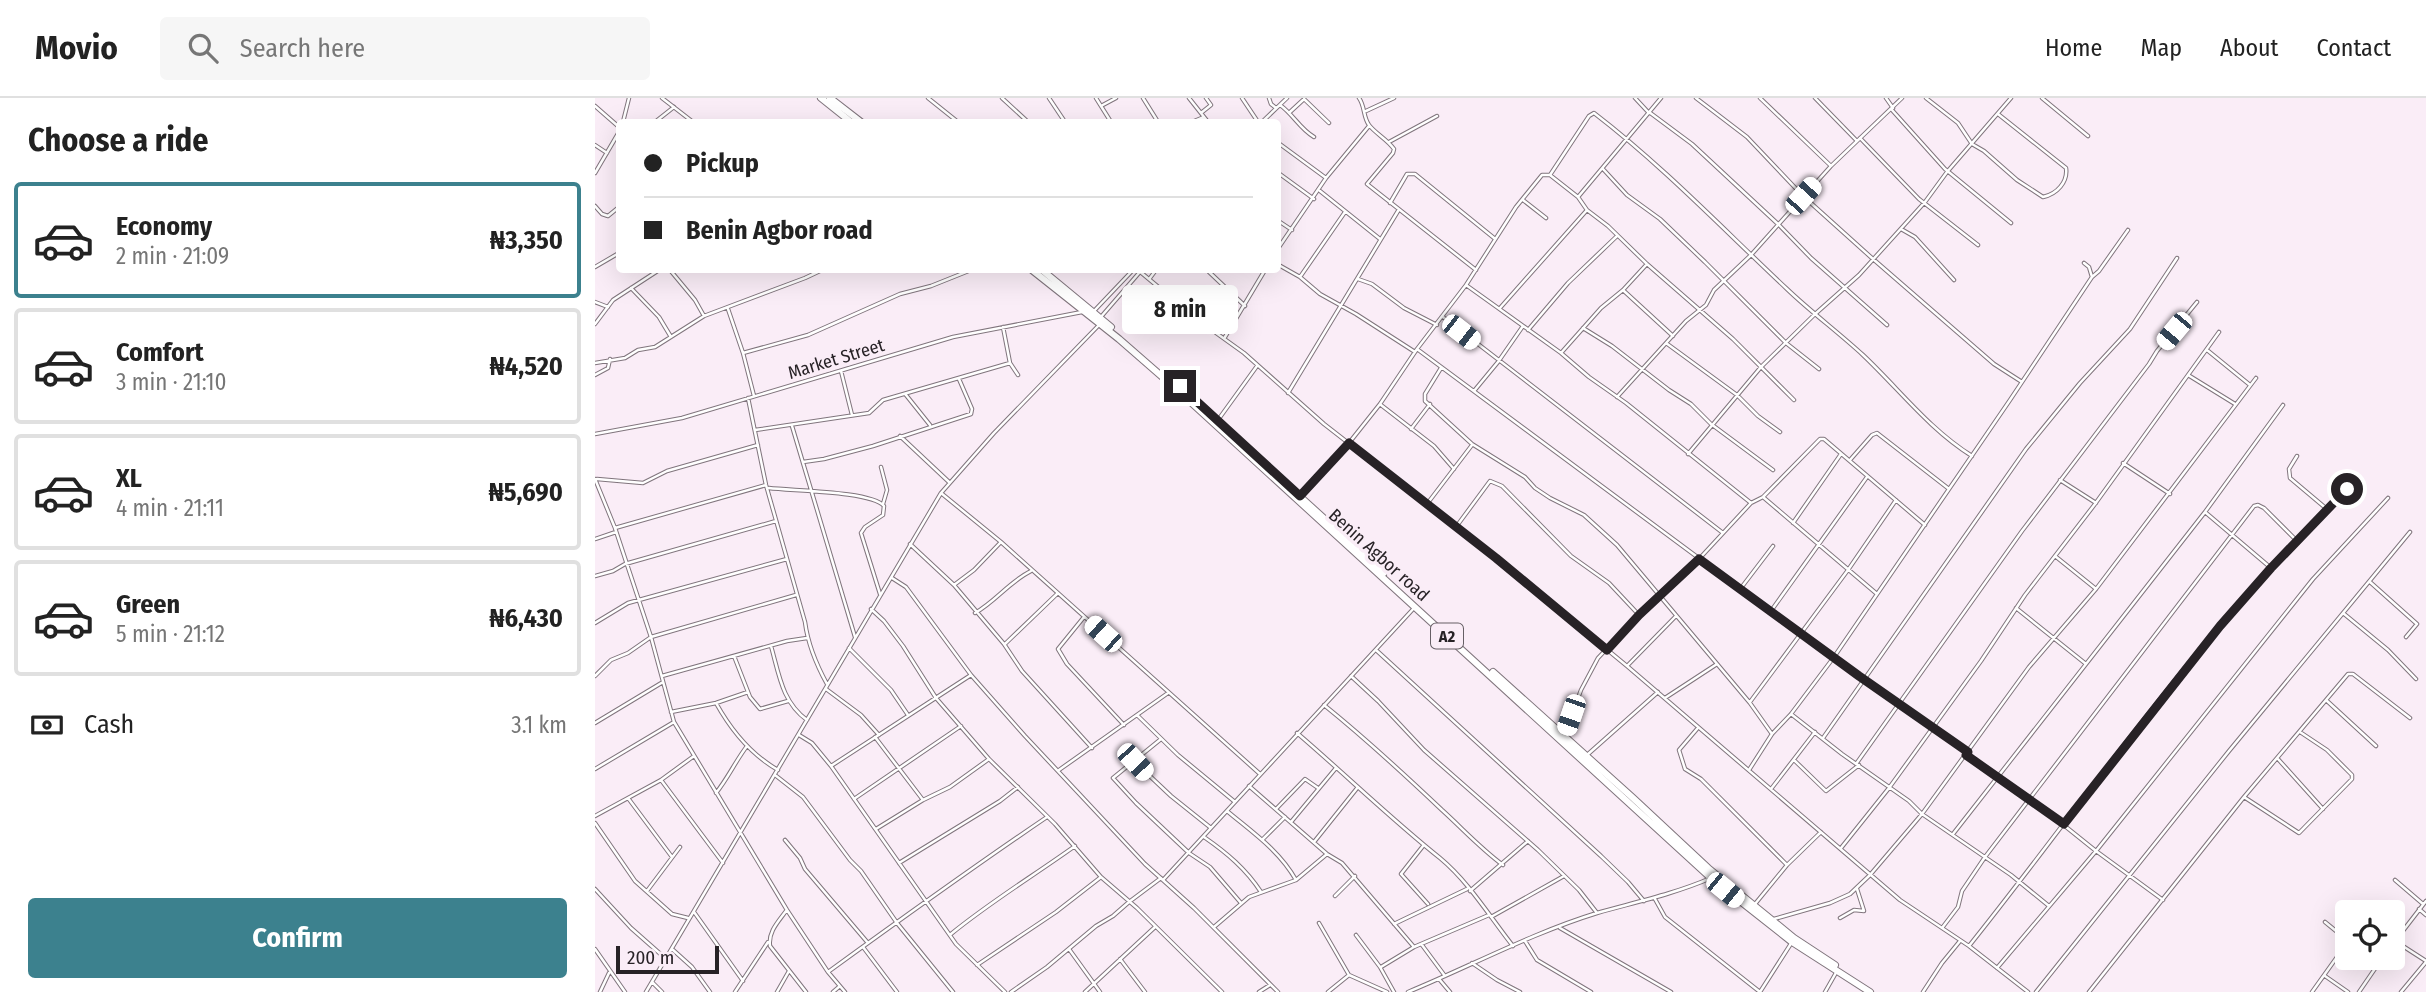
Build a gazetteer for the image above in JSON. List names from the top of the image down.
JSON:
{
  "streets": {
    "highway": ["Benin Agbor road", "A2"],
    "street": ["Market Street"]
  },
  "crossings": [
    ["Market Street", "Benin Agbor road"]
  ],
  "scale_bar": "200 m",
  "page": {
    "header": "Movio",
    "search": "Search here",
    "nav": [
      "Home",
      "Map",
      "About",
      "Contact"
    ],
    "heading": "Choose a ride",
    "banner": ["Pickup", "Benin Agbor road"],
    "list": [
      {
        "name": "Economy",
        "note": "2 min · 21:09",
        "value": "₦3,350"
      },
      {
        "name": "Comfort",
        "note": "3 min · 21:10",
        "value": "₦4,520"
      },
      {
        "name": "XL",
        "note": "4 min · 21:11",
        "value": "₦5,690"
      },
      {
        "name": "Green",
        "note": "5 min · 21:12",
        "value": "₦6,430"
      }
    ],
    "bubble": "8 min",
    "pay": ["Cash", "3.1 km"],
    "buttons": "Confirm",
    "scale": "200 m"
  }
}
